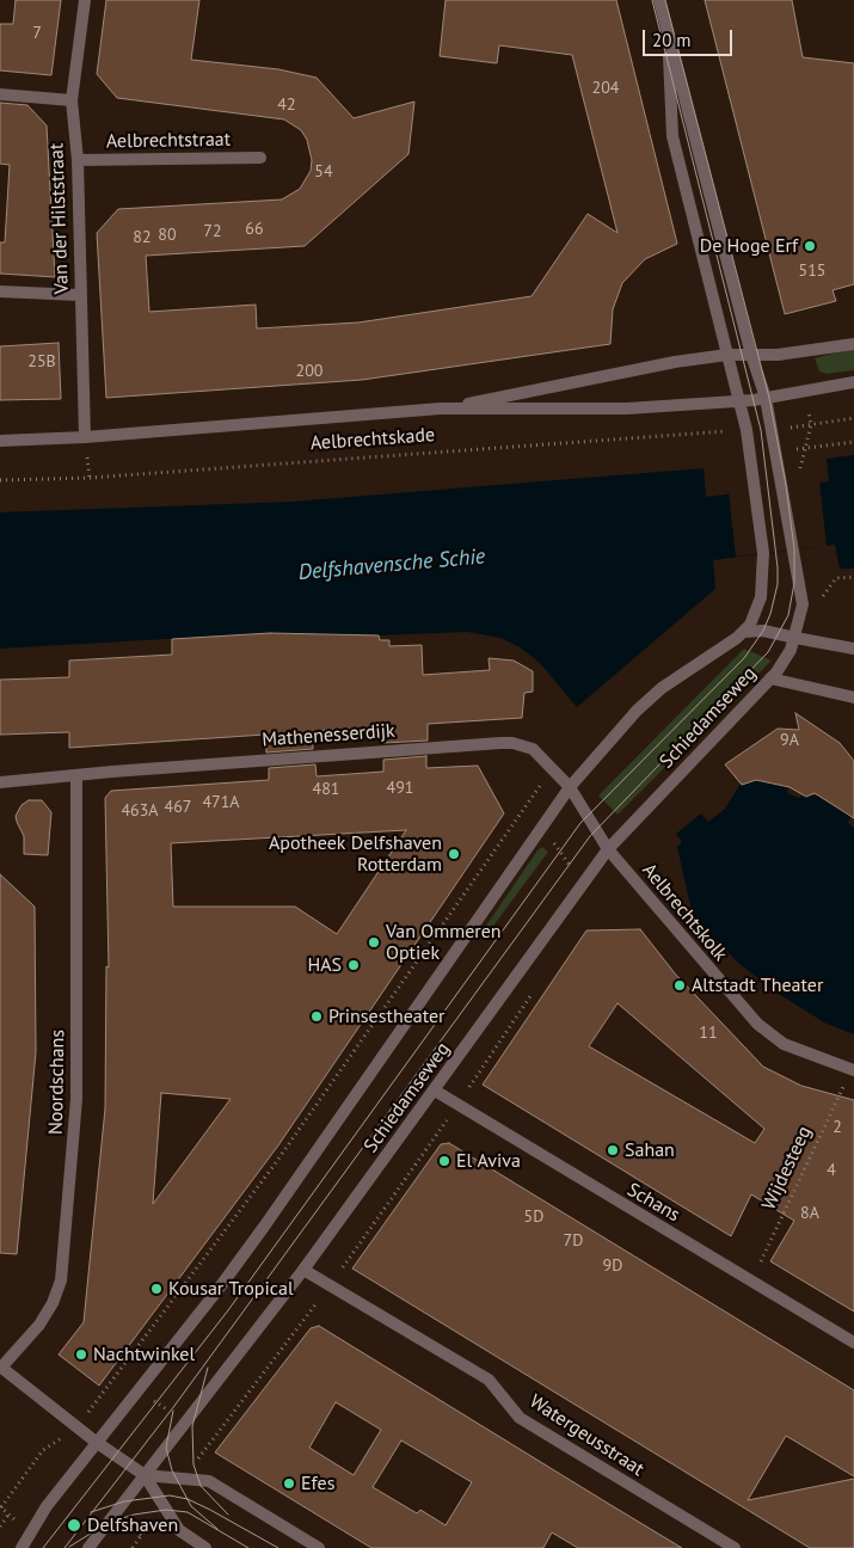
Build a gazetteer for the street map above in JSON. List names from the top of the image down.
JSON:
{
  "streets": {
    "street": [
      "Aelbrechtstraat",
      "Van der Hilststraat",
      "Aelbrechtskade",
      "Schiedamseweg",
      "Mathenesserdijk",
      "Aelbrechtskolk",
      "Noordschans",
      "Schans",
      "Watergeusstraat"
    ],
    "path": ["Wijdesteeg"]
  },
  "crossings": [
    ["Aelbrechtstraat", "Van der Hilststraat"],
    ["Van der Hilststraat", "Aelbrechtskade"],
    ["Aelbrechtskade", "Schiedamseweg"],
    ["Schiedamseweg", "Mathenesserdijk"],
    ["Schiedamseweg", "Aelbrechtskolk"],
    ["Schiedamseweg", "Schans"],
    ["Schiedamseweg", "Watergeusstraat"],
    ["Mathenesserdijk", "Aelbrechtskolk"],
    ["Mathenesserdijk", "Noordschans"],
    ["Aelbrechtskolk", "Wijdesteeg"],
    ["Wijdesteeg", "Schans"]
  ],
  "water": ["Delfshavensche Schie"],
  "places": [
    "De Hoge Erf",
    "Apotheek Delfshaven Rotterdam",
    "Van Ommeren Optiek",
    "HAS",
    "Altstadt Theater",
    "Prinsestheater",
    "Sahan",
    "El Aviva",
    "Kousar Tropical",
    "Nachtwinkel",
    "Efes",
    "Delfshaven"
  ],
  "house_numbers": [
    "7",
    "204",
    "42",
    "54",
    "66",
    "72",
    "80",
    "82",
    "515",
    "25B",
    "200",
    "9A",
    "491",
    "481",
    "471A",
    "467",
    "463A",
    "11",
    "2",
    "4",
    "8A",
    "5D",
    "7D",
    "9D"
  ],
  "scale_bar": "20 m"
}
